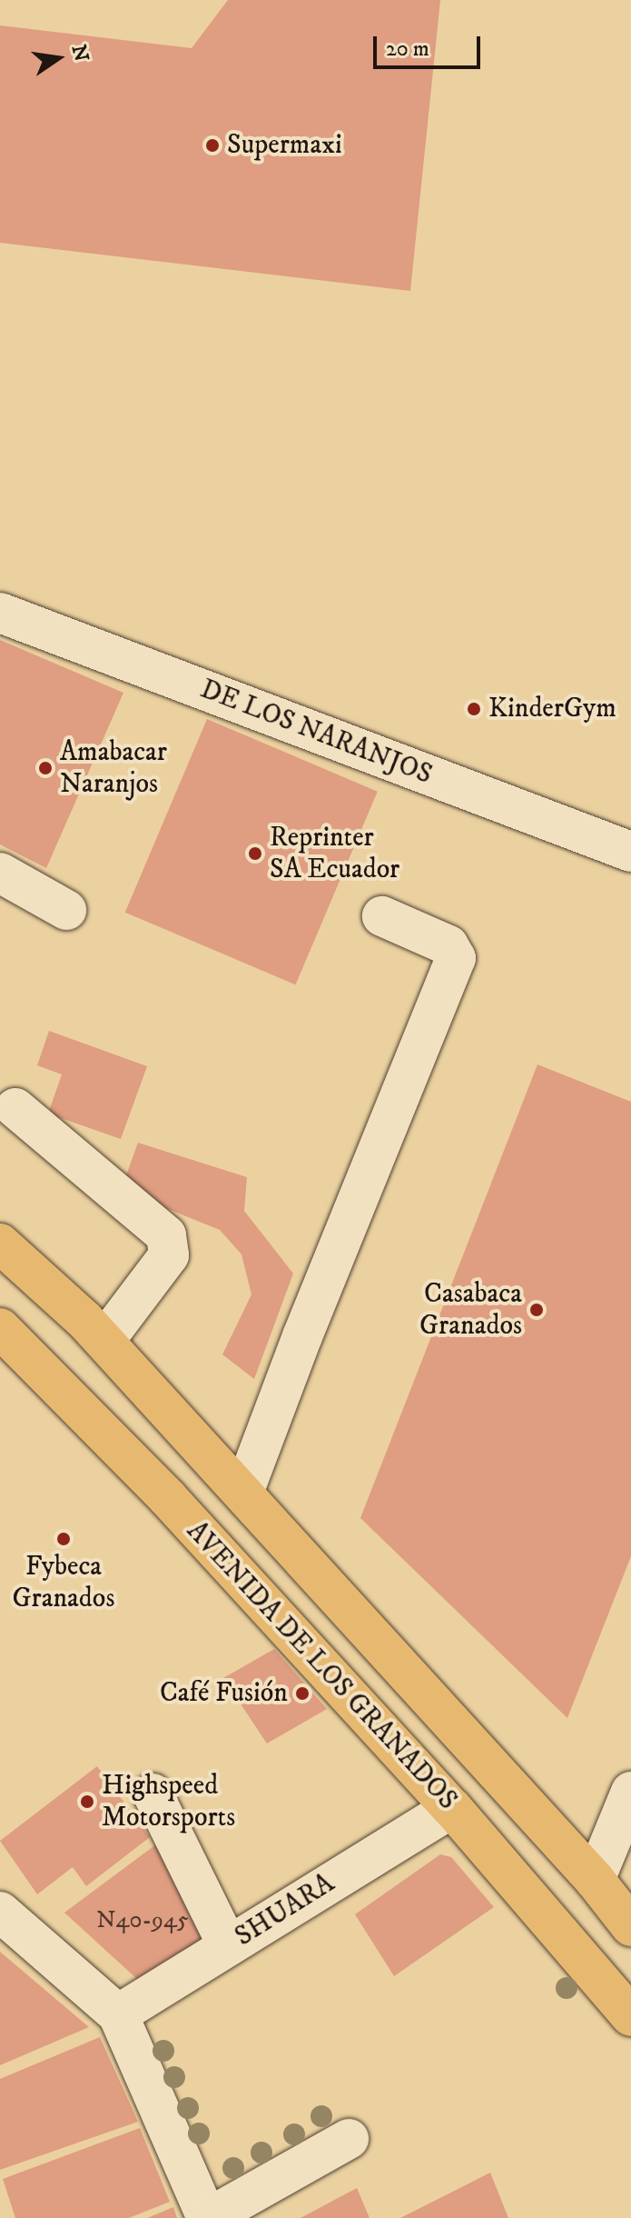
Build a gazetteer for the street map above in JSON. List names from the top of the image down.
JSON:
{
  "streets": {
    "main road": ["AVENIDA DE LOS GRANADOS"],
    "street": ["DE LOS NARANJOS", "SHUARA"]
  },
  "crossings": [
    ["AVENIDA DE LOS GRANADOS", "SHUARA"]
  ],
  "places": [
    "Supermaxi",
    "KinderGym",
    "Amabacar Naranjos",
    "Reprinter SA Ecuador",
    "Casabaca Granados",
    "Fybeca Granados",
    "Café Fusión",
    "Highspeed Motorsports"
  ],
  "house_numbers": ["N40-945"],
  "scale_bar": "20 m",
  "north": "right"
}
